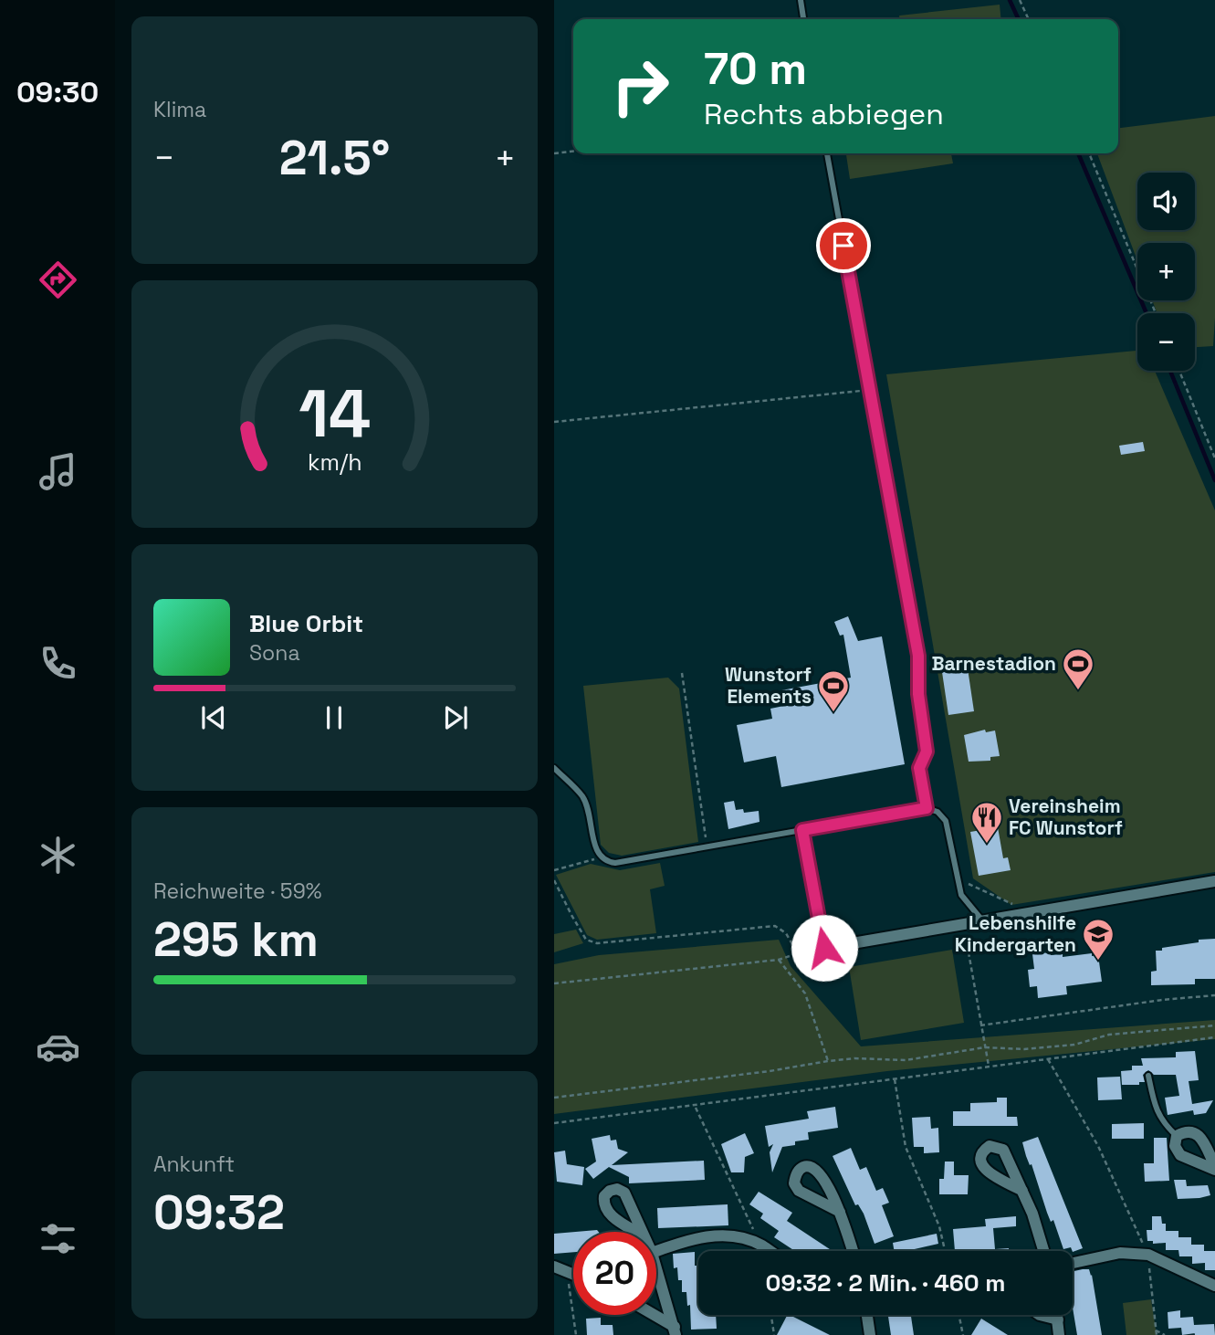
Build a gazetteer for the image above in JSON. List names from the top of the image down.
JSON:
{
  "places": {
    "sports": ["Barnestadion", "Wunstorf Elements"],
    "restaurant": ["Vereinsheim FC Wunstorf"],
    "school or university": ["Lebenshilfe Kindergarten"]
  },
  "page": {
    "tabs": "09:30",
    "tile": [
      "Klima",
      ["Reichweite · 59%", "295 km"],
      ["Ankunft", "09:32"]
    ],
    "turn": ["70 m", "Rechts abbiegen"],
    "heat": ["−", "21.5°", "+"],
    "map_buttons": ["+", "−"],
    "song": ["Blue Orbit", "Sona"],
    "limit": "20",
    "trip": "09:32 · 2 Min. · 460 m",
    "gauge": ["14", "km/h"]
  }
}
